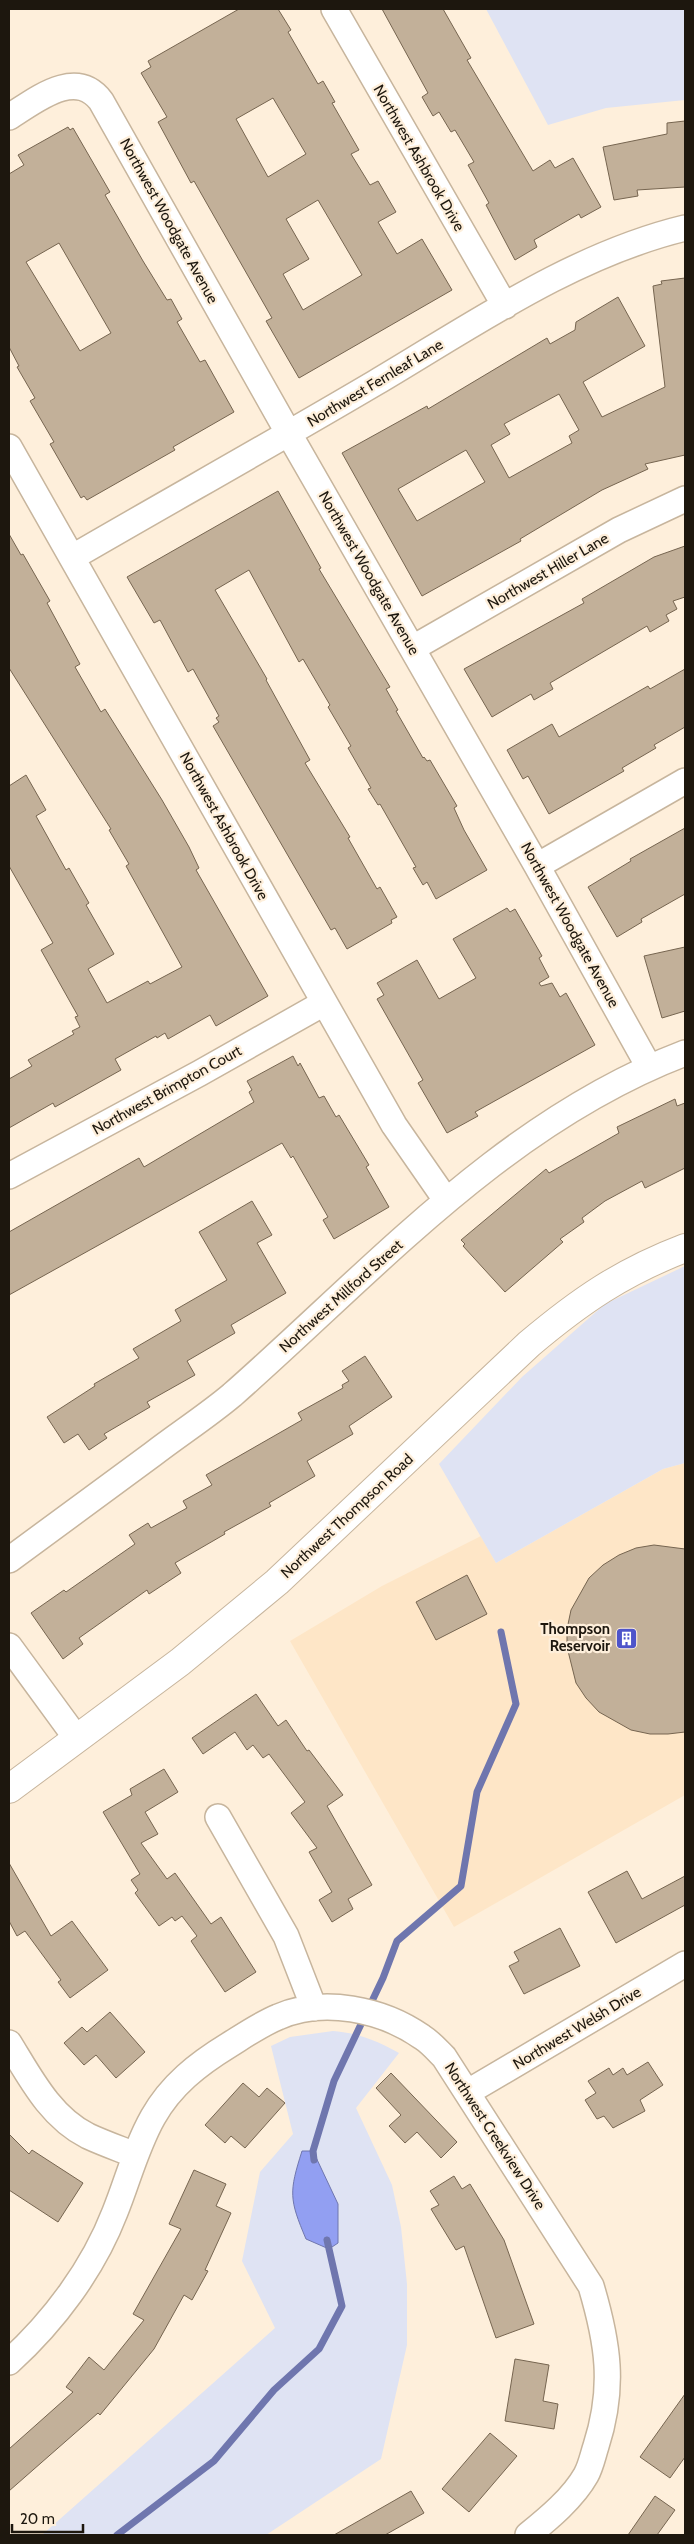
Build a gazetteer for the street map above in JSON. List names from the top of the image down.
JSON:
{
  "streets": {
    "street": [
      "Northwest Ashbrook Drive",
      "Northwest Woodgate Avenue",
      "Northwest Fernleaf Lane",
      "Northwest Hiller Lane",
      "Northwest Brimpton Court",
      "Northwest Millford Street",
      "Northwest Thompson Road",
      "Northwest Welsh Drive",
      "Northwest Creekview Drive"
    ]
  },
  "crossings": [
    ["Northwest Ashbrook Drive", "Northwest Fernleaf Lane"],
    ["Northwest Ashbrook Drive", "Northwest Brimpton Court"],
    ["Northwest Ashbrook Drive", "Northwest Millford Street"],
    ["Northwest Woodgate Avenue", "Northwest Fernleaf Lane"],
    ["Northwest Woodgate Avenue", "Northwest Hiller Lane"],
    ["Northwest Woodgate Avenue", "Northwest Millford Street"],
    ["Northwest Welsh Drive", "Northwest Creekview Drive"]
  ],
  "places": {
    "building": ["Thompson Reservoir"]
  },
  "scale_bar": "20 m"
}
